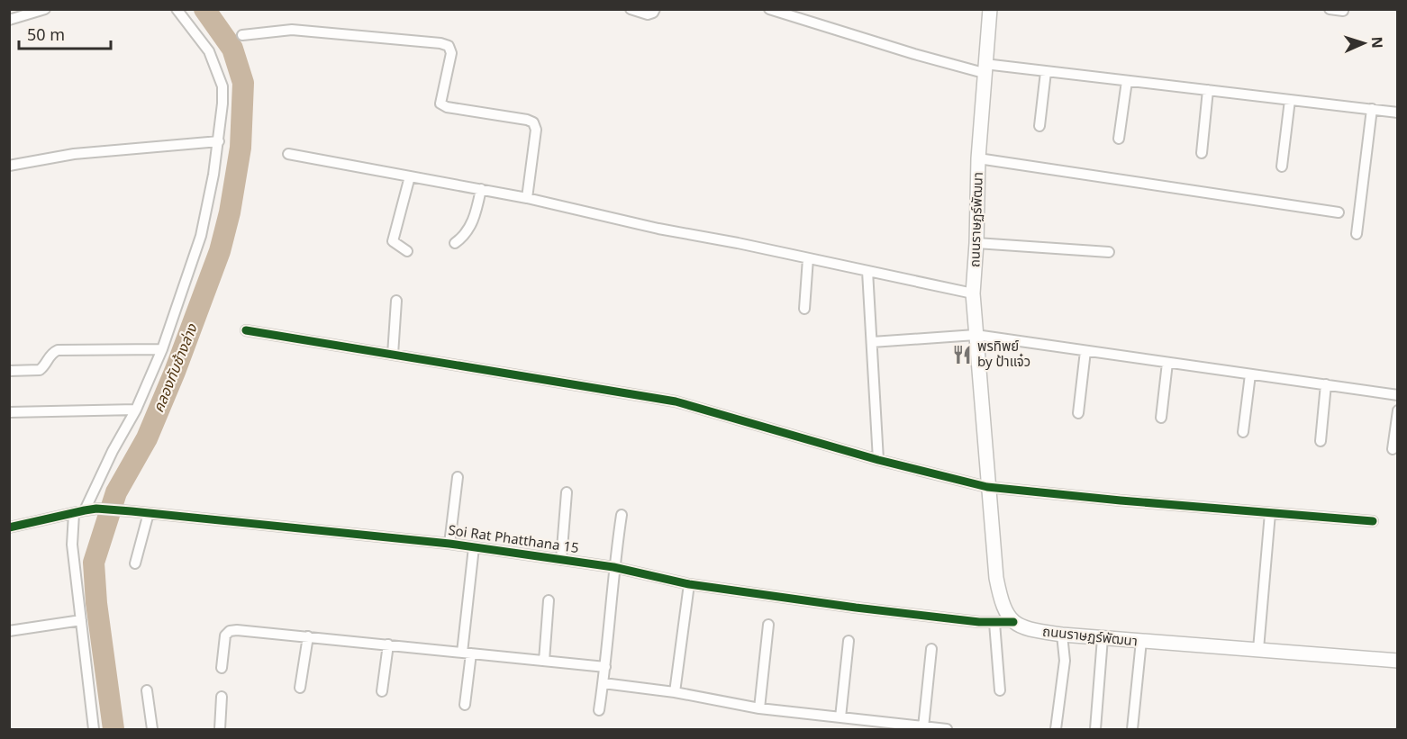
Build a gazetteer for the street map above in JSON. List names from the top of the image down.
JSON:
{
  "streets": {
    "street": ["ถนนราษฏร์พัฒนา", "Soi Rat Phatthana 15"]
  },
  "crossings": [
    ["ถนนราษฏร์พัฒนา", "Soi Rat Phatthana 15"]
  ],
  "water": ["คลองทับช้างล่าง"],
  "places": {
    "restaurant": ["พรทิพย์ by ป้าแจ๋ว"]
  },
  "scale_bar": "50 m",
  "north": "right"
}
